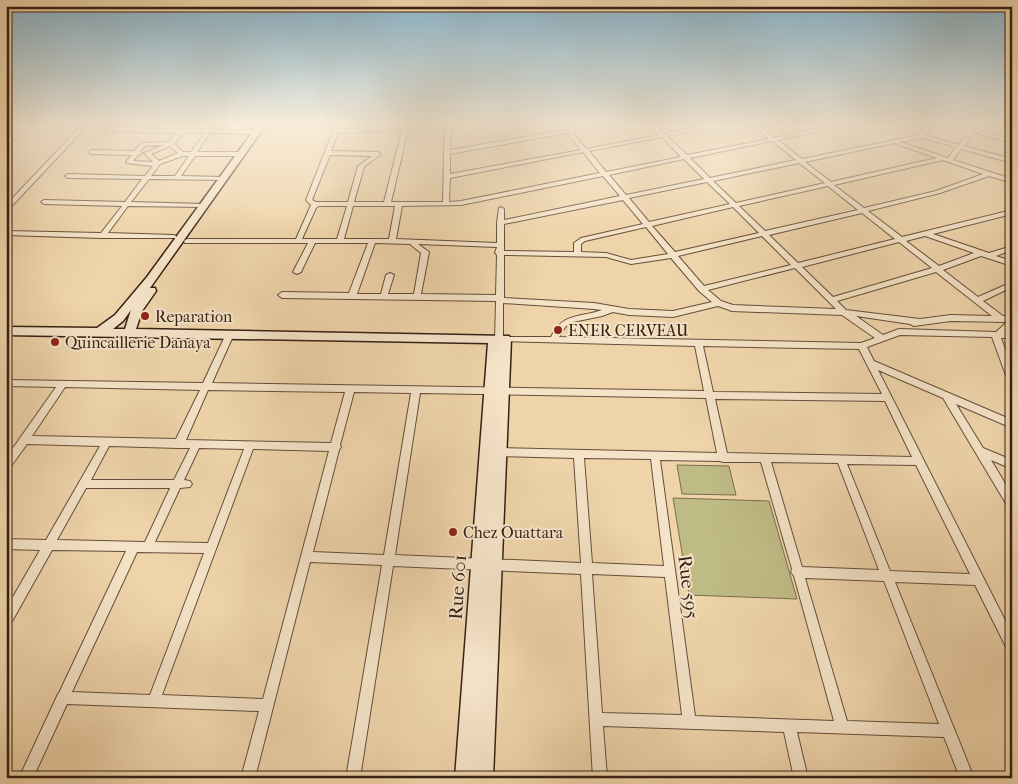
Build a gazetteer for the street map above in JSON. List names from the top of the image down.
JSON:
{
  "streets": {
    "street": ["Rue 601", "Rue 595"]
  },
  "places": [
    "Reparation",
    "ENER CERVEAU",
    "Quincaillerie Danaya",
    "Chez Ouattara"
  ]
}
